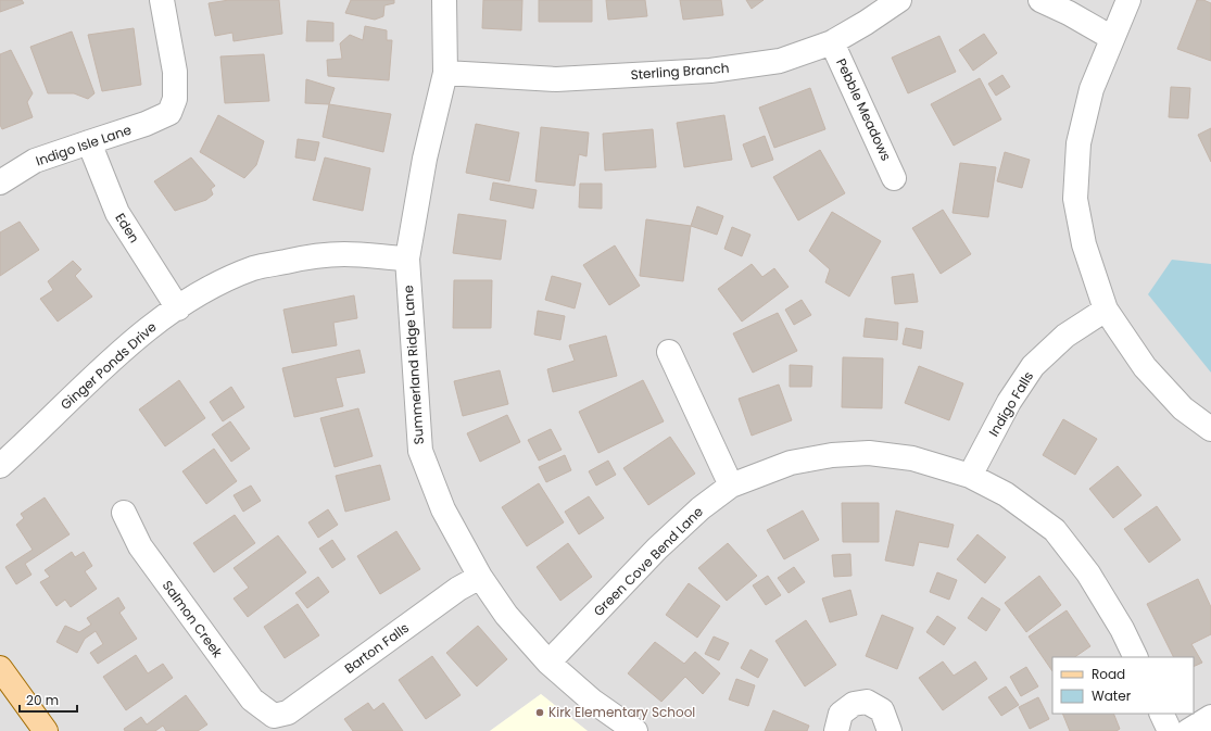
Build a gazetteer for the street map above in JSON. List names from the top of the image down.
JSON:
{
  "streets": {
    "street": [
      "Sterling Branch",
      "Pebble Meadows",
      "Indigo Isle Lane",
      "Eden",
      "Summerland Ridge Lane",
      "Ginger Ponds Drive",
      "Indigo Falls",
      "Green Cove Bend Lane",
      "Salmon Creek",
      "Barton Falls"
    ]
  },
  "crossings": [
    ["Sterling Branch", "Pebble Meadows"],
    ["Sterling Branch", "Summerland Ridge Lane"],
    ["Indigo Isle Lane", "Eden"],
    ["Eden", "Ginger Ponds Drive"],
    ["Summerland Ridge Lane", "Ginger Ponds Drive"],
    ["Summerland Ridge Lane", "Green Cove Bend Lane"],
    ["Summerland Ridge Lane", "Barton Falls"],
    ["Indigo Falls", "Green Cove Bend Lane"],
    ["Salmon Creek", "Barton Falls"]
  ],
  "places": ["Kirk Elementary School"],
  "legend": ["Road", "Water"],
  "scale_bar": "20 m"
}
